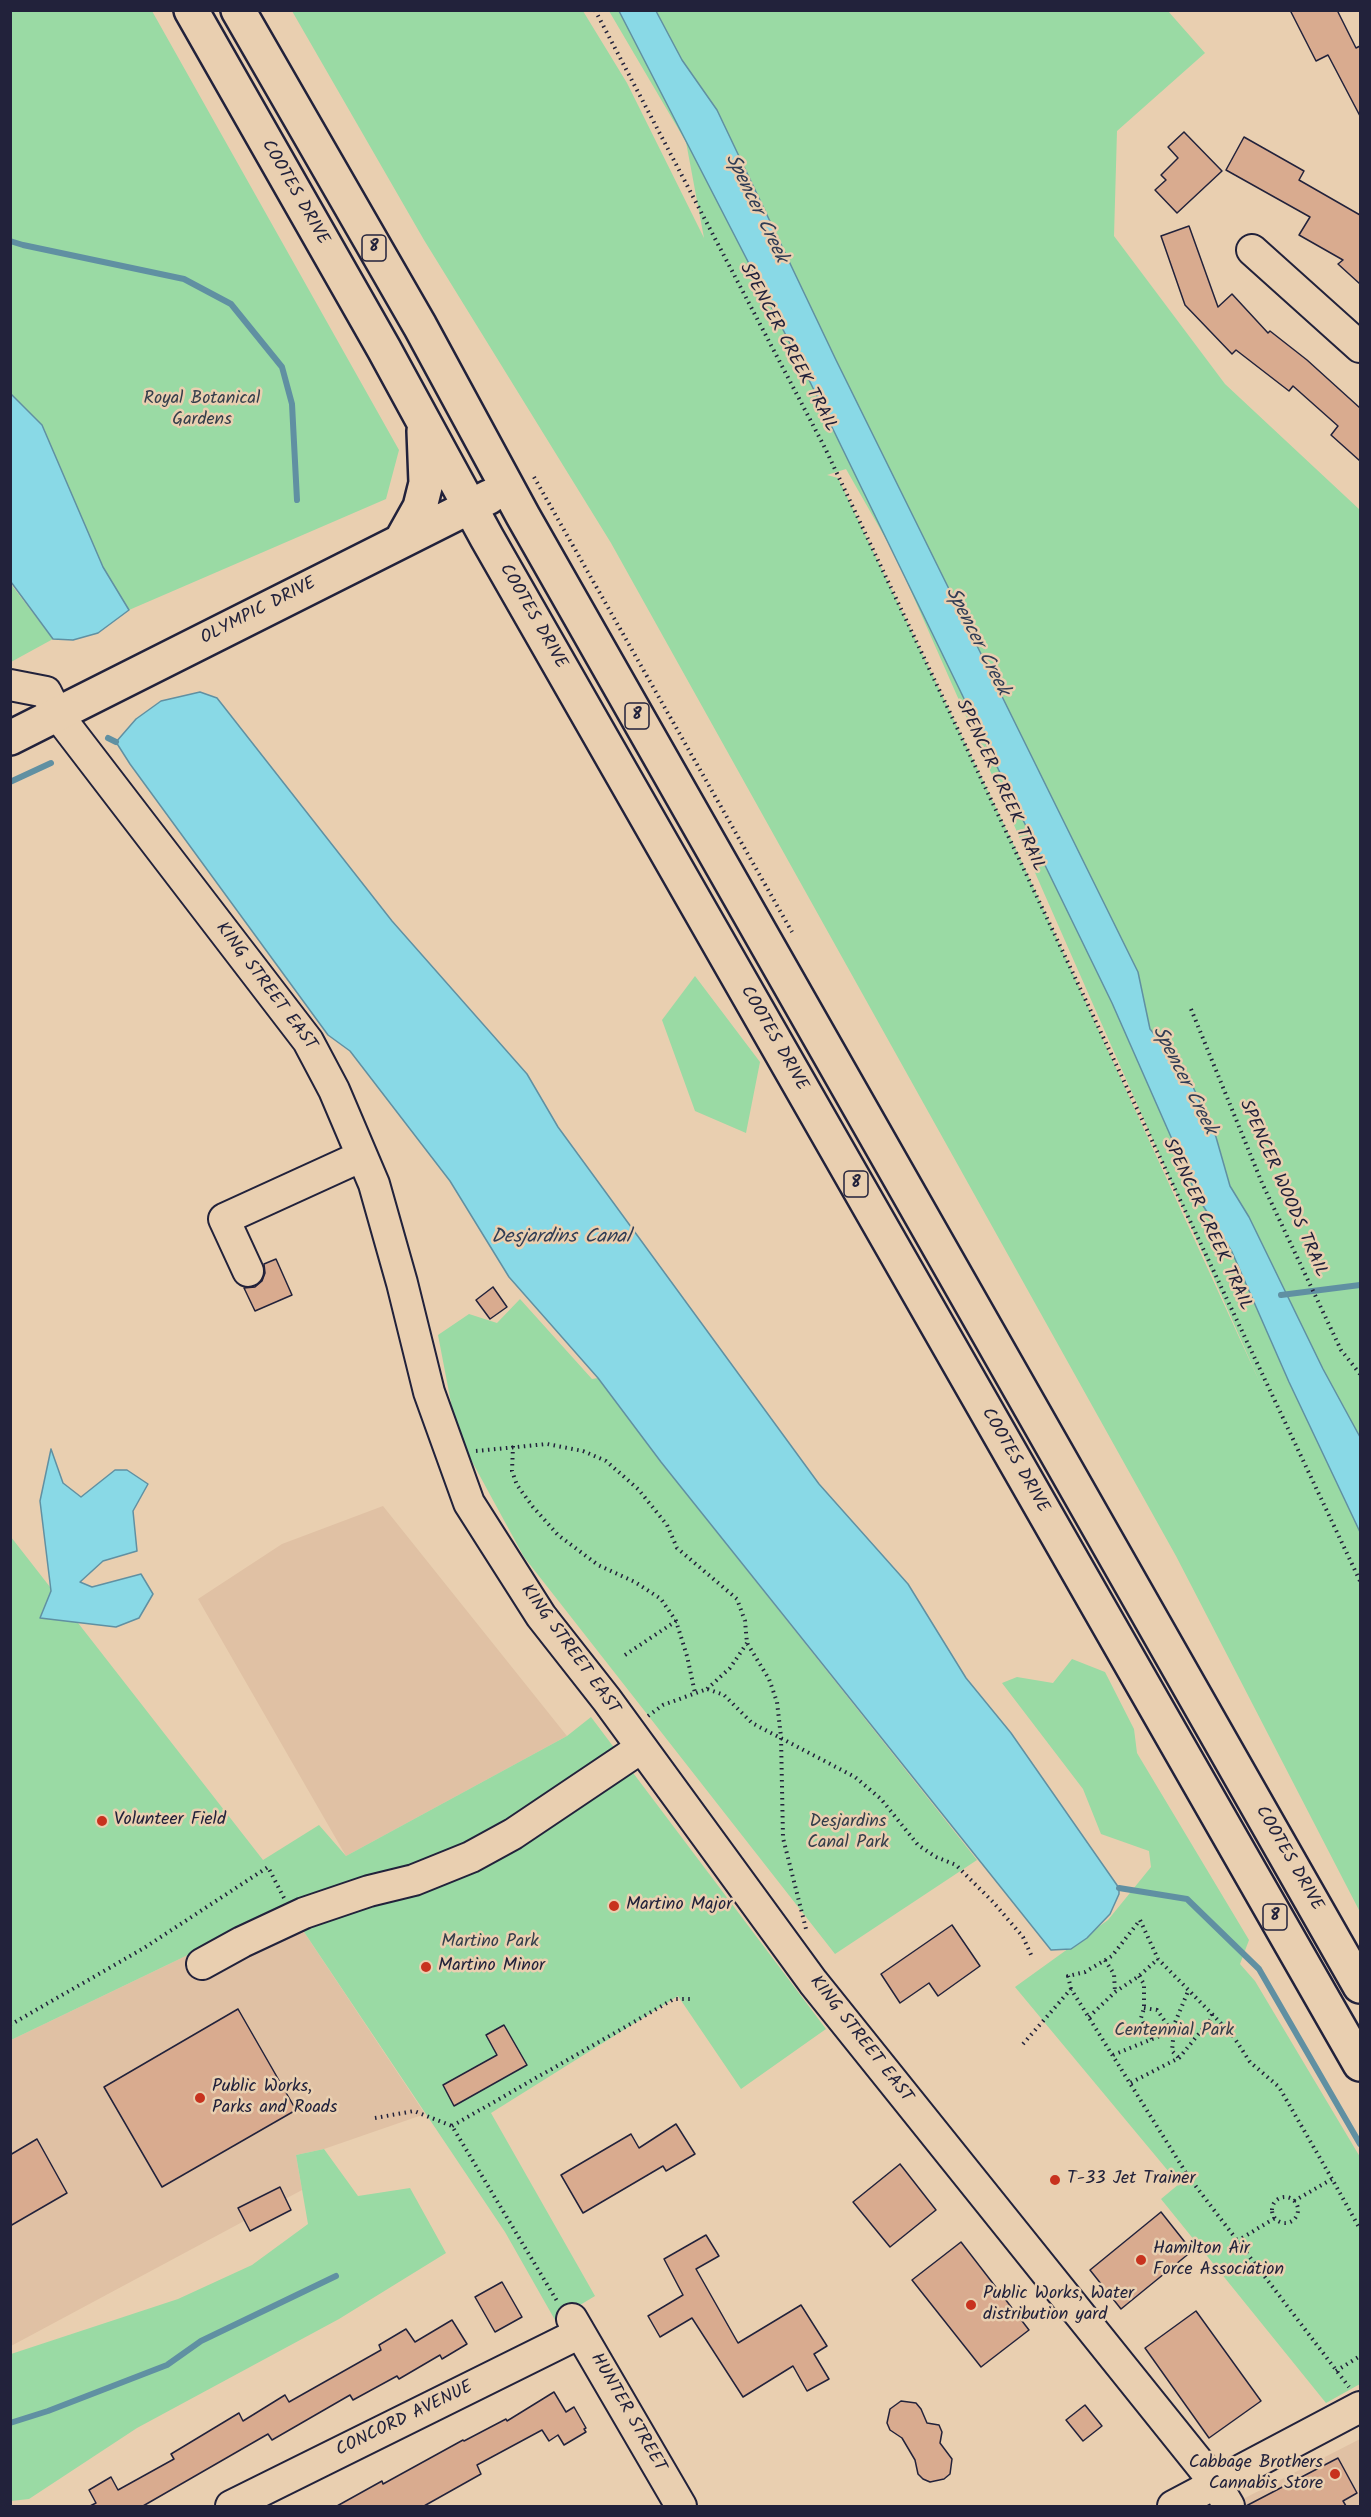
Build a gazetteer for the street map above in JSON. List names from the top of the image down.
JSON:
{
  "streets": {
    "main road": ["COOTES DRIVE", "8", "OLYMPIC DRIVE"],
    "street": ["KING STREET EAST", "HUNTER STREET", "CONCORD AVENUE"],
    "path": ["SPENCER CREEK TRAIL", "SPENCER WOODS TRAIL"]
  },
  "crossings": [
    ["COOTES DRIVE", "OLYMPIC DRIVE"],
    ["OLYMPIC DRIVE", "KING STREET EAST"],
    ["HUNTER STREET", "CONCORD AVENUE"]
  ],
  "water": ["Spencer Creek", "Desjardins Canal"],
  "parks": [
    "Royal Botanical Gardens",
    "Desjardins Canal Park",
    "Martino Park",
    "Centennial Park"
  ],
  "places": [
    "Volunteer Field",
    "Martino Major",
    "Martino Minor",
    "Public Works, Parks and Roads",
    "T-33 Jet Trainer",
    "Hamilton Air Force Association",
    "Public Works, Water distribution yard",
    "Cabbage Brothers Cannabis Store"
  ]
}
